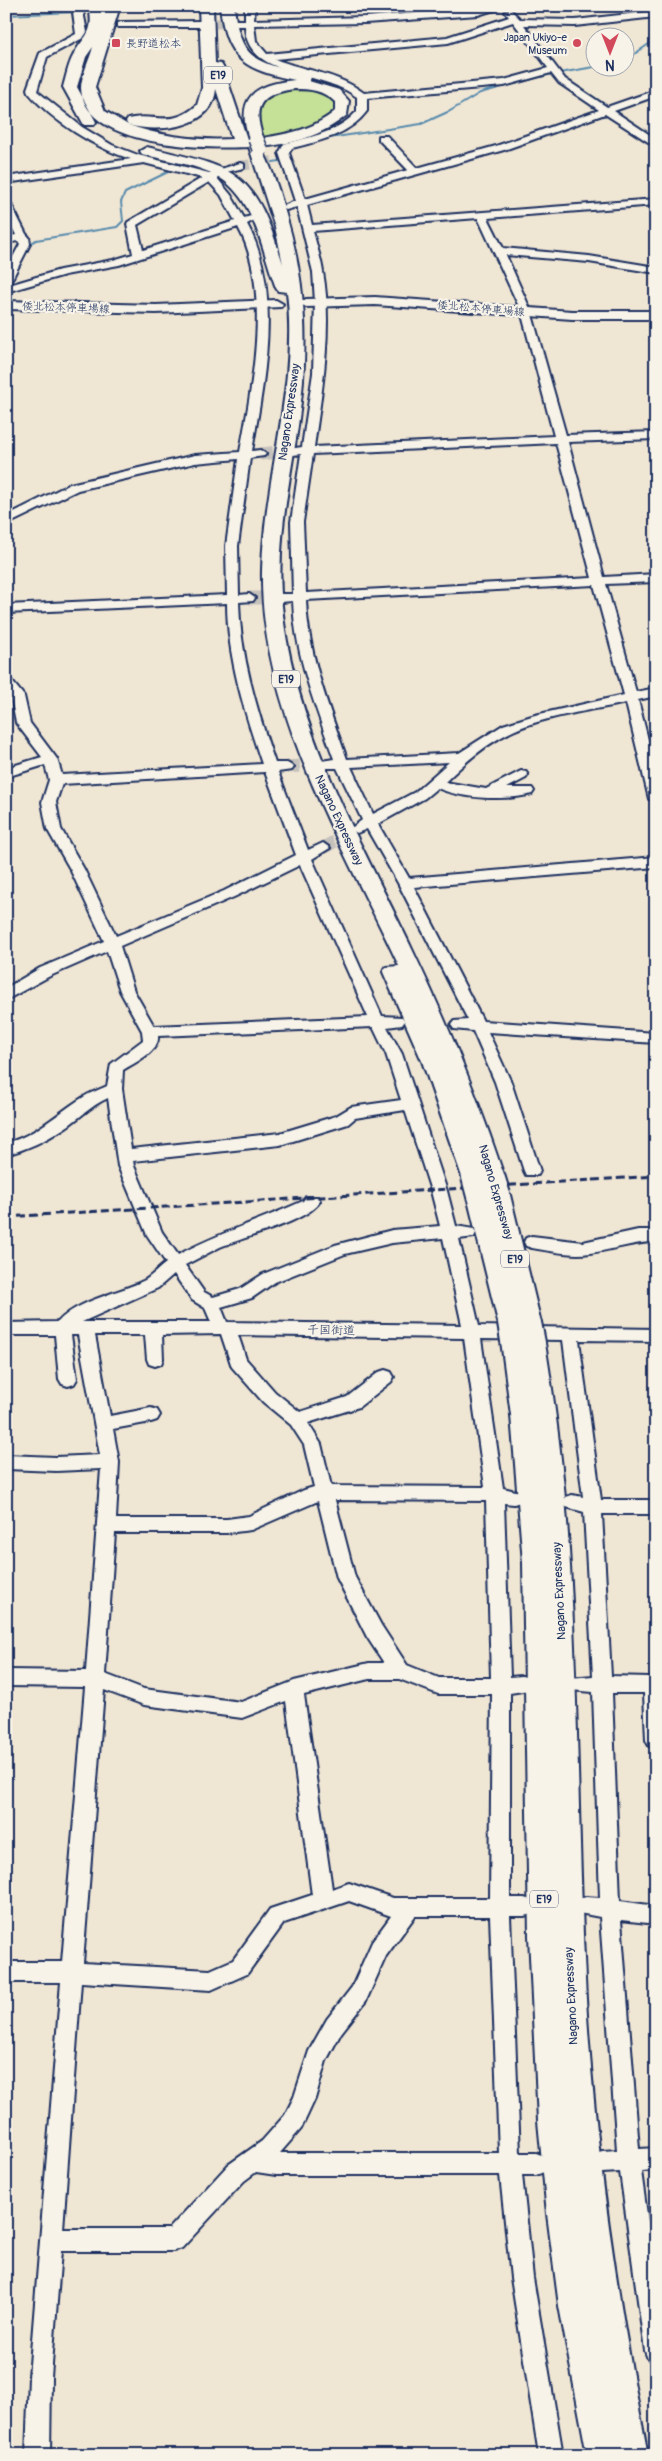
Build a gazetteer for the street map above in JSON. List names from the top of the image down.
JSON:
{
  "streets": {
    "highway": ["E19", "Nagano Expressway"],
    "main road": ["倭北松本停車場線"],
    "street": ["千国街道"]
  },
  "crossings": [
    ["倭北松本停車場線", "Nagano Expressway"]
  ],
  "places": {
    "transit": ["長野道松本"],
    "other": ["Japan Ukiyo-e Museum"]
  },
  "north": "bottom"
}
